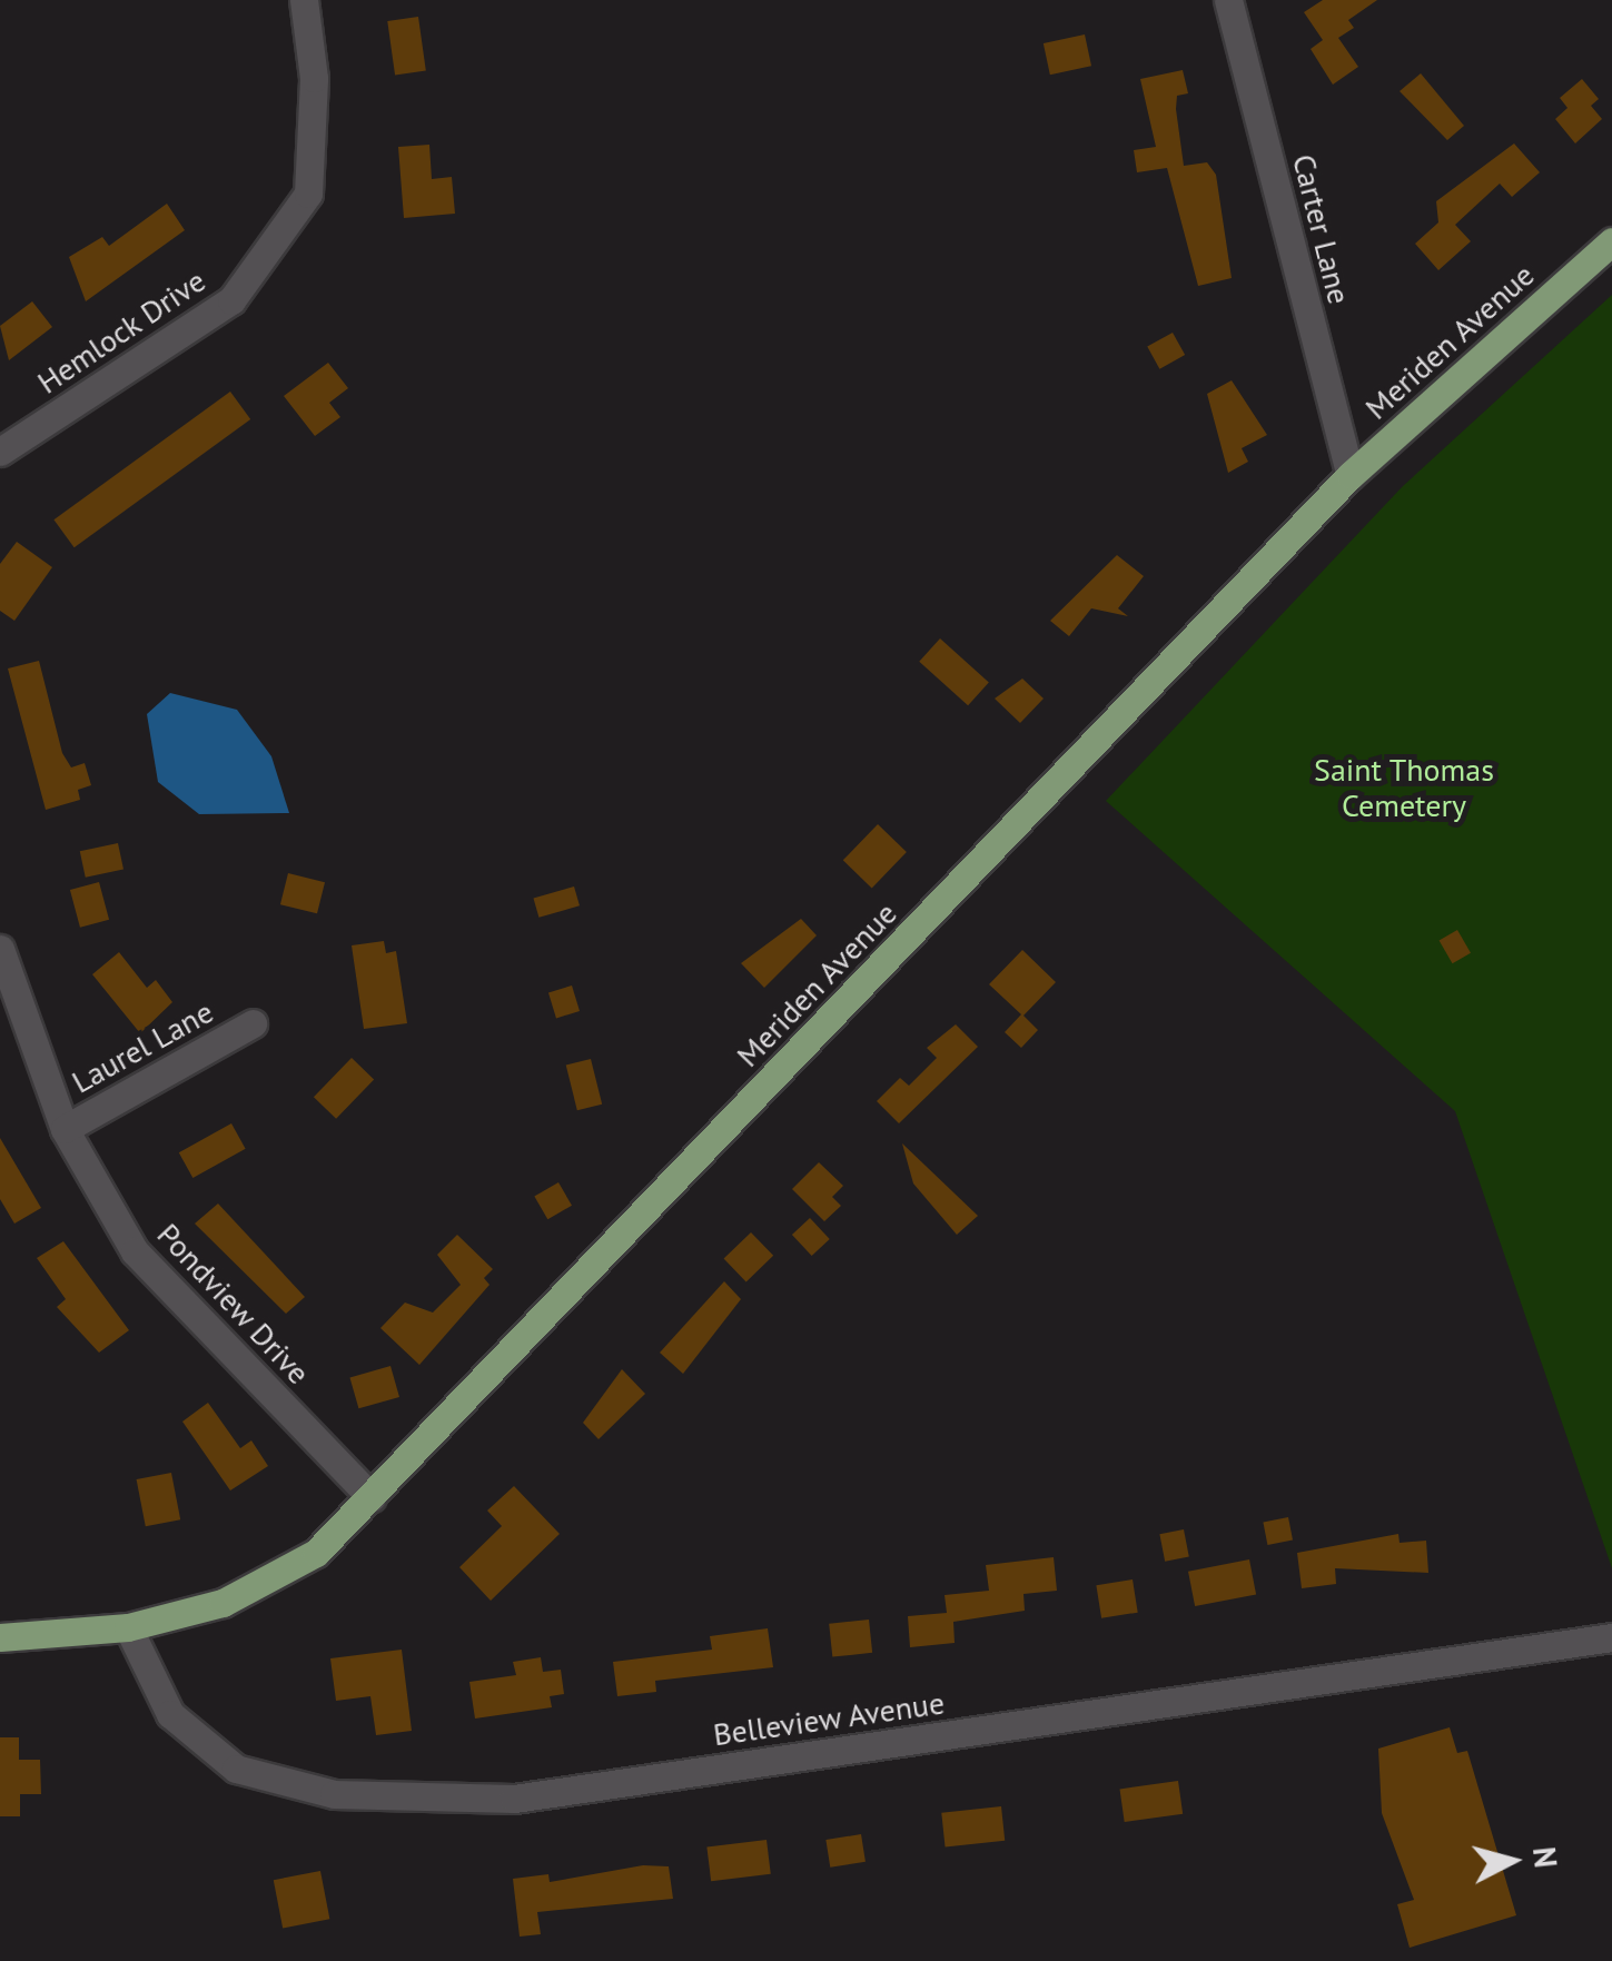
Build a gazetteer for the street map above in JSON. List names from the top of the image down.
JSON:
{
  "streets": {
    "main road": ["Meriden Avenue"],
    "street": [
      "Carter Lane",
      "Hemlock Drive",
      "Laurel Lane",
      "Pondview Drive",
      "Belleview Avenue"
    ]
  },
  "crossings": [
    ["Carter Lane", "Meriden Avenue"],
    ["Meriden Avenue", "Pondview Drive"],
    ["Meriden Avenue", "Belleview Avenue"],
    ["Laurel Lane", "Pondview Drive"]
  ],
  "parks": ["Saint Thomas Cemetery"],
  "north": "right"
}
